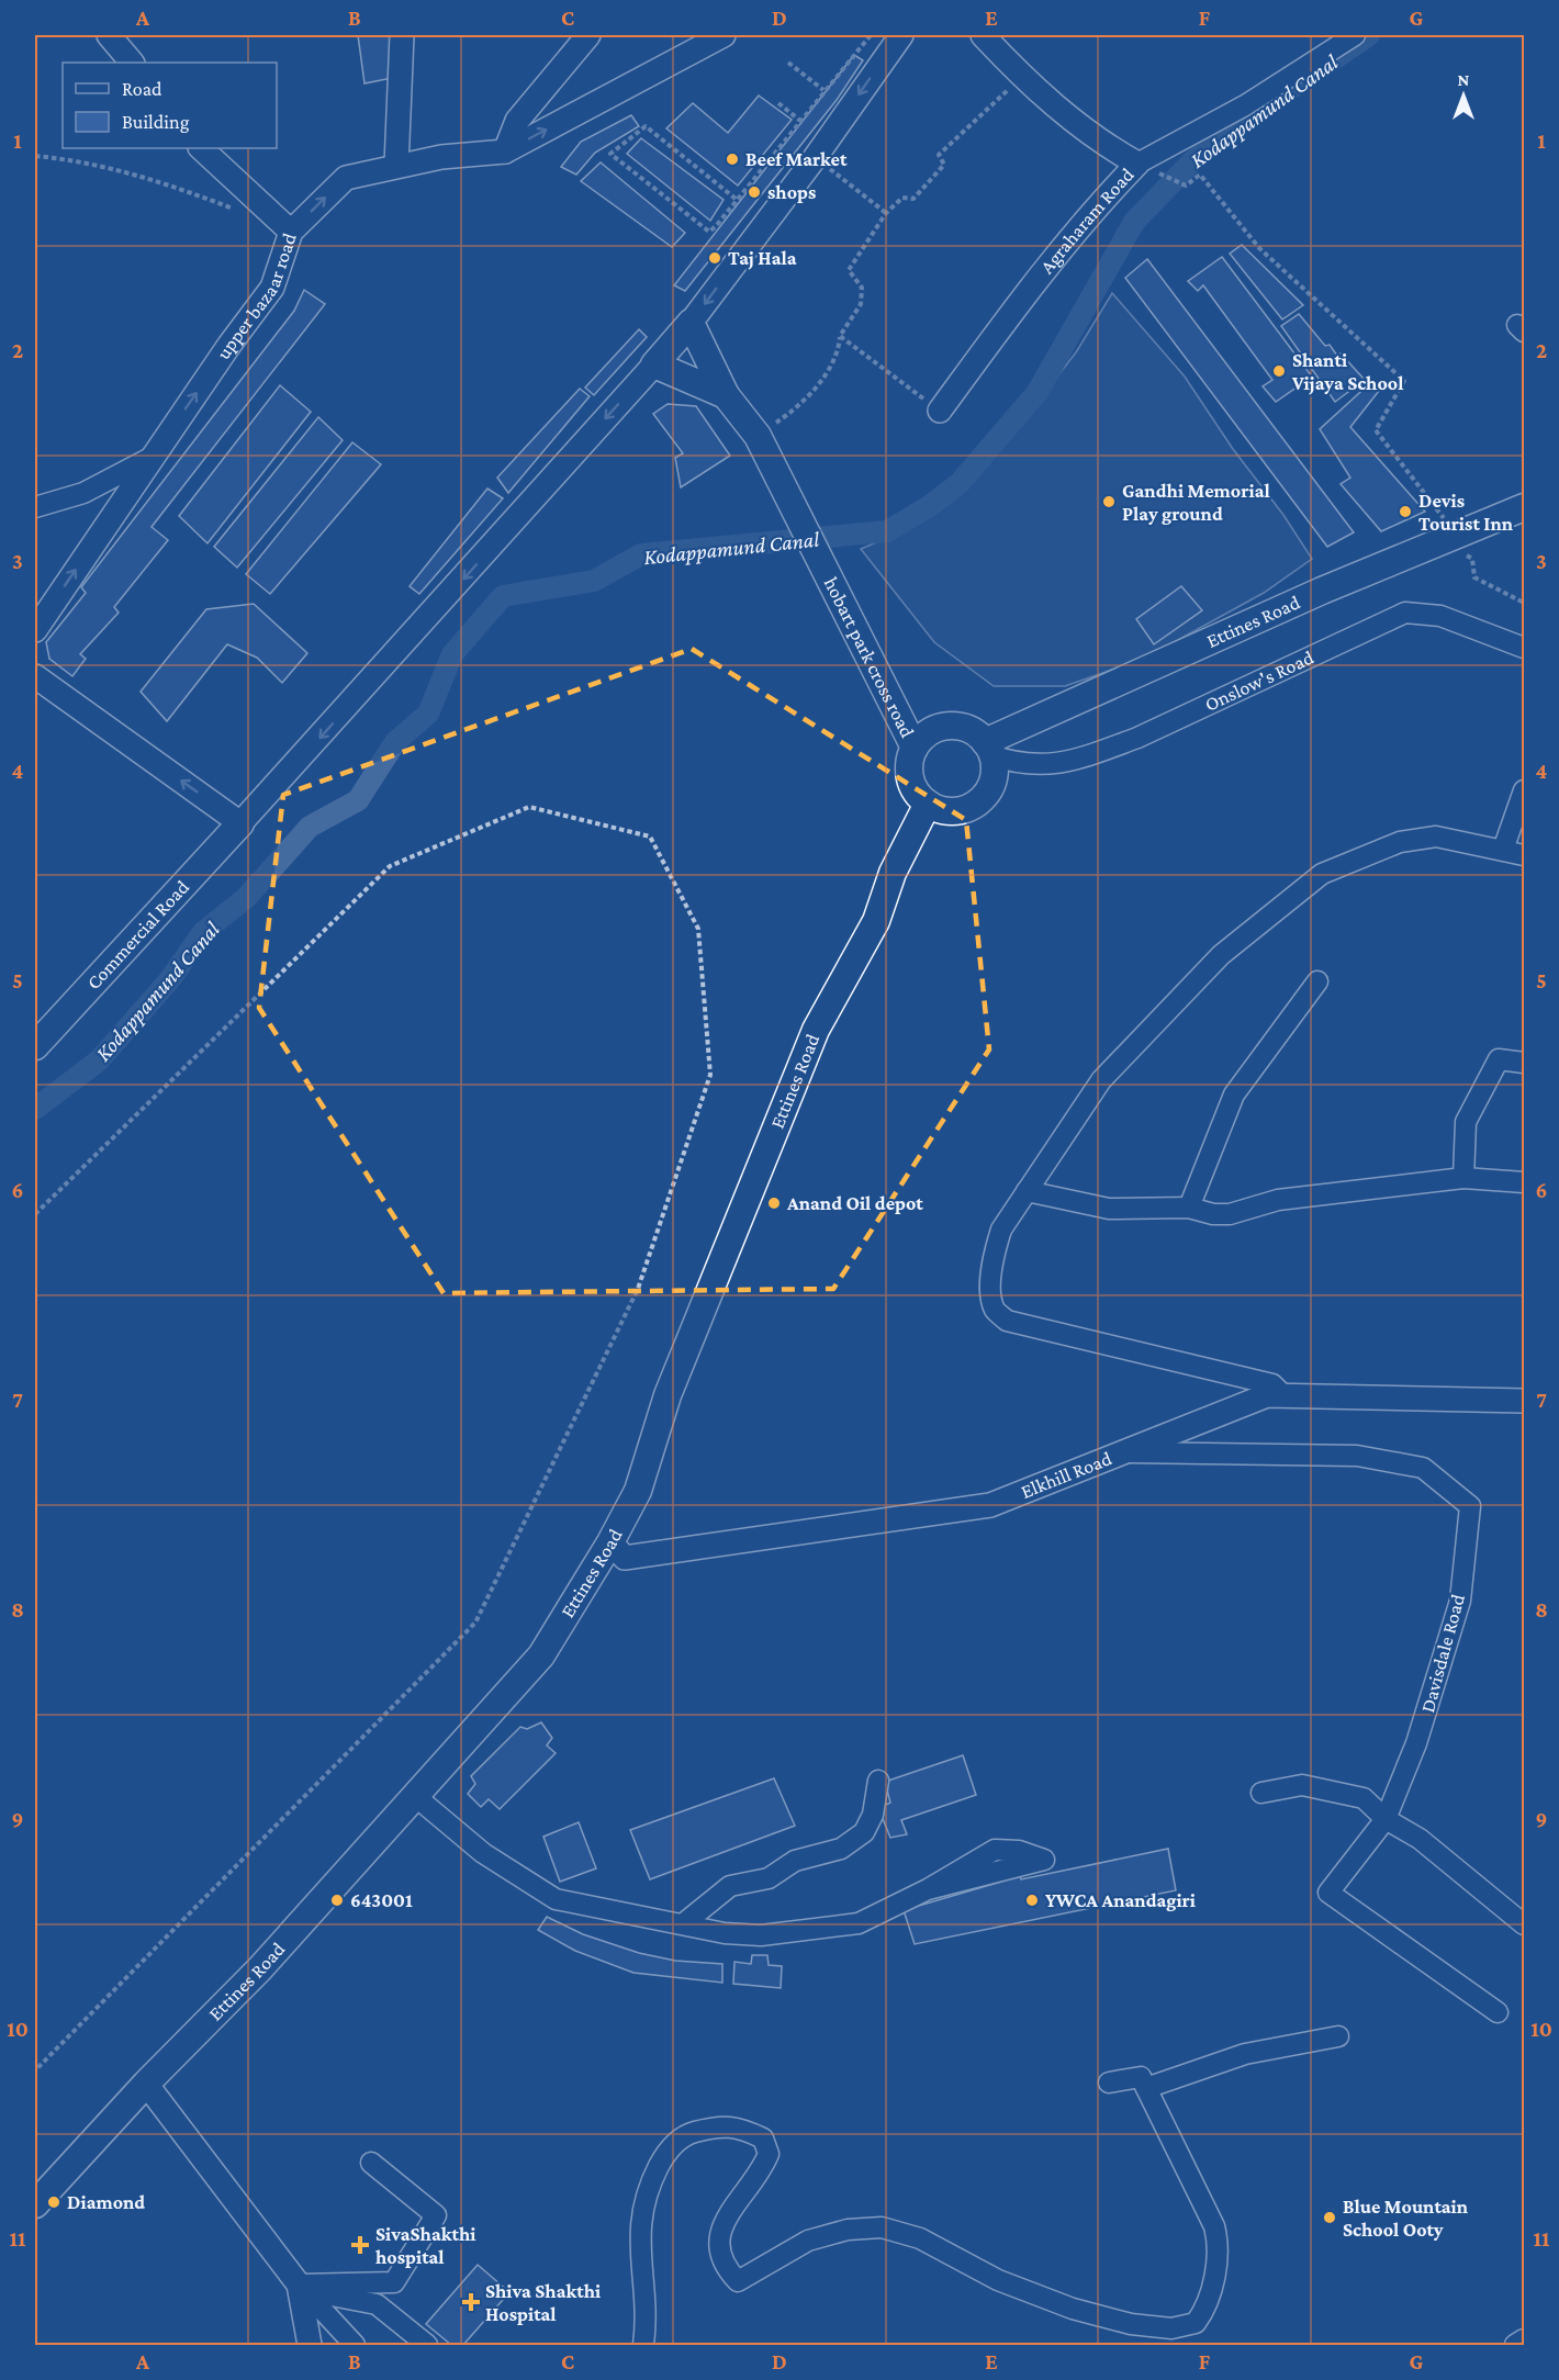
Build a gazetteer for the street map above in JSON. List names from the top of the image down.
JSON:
{
  "streets": {
    "main road": ["Ettines Road", "hobart park cross road", "Commercial Road"],
    "street": [
      "Agraharam Road",
      "upper bazaar road",
      "Onslow's Road",
      "Elkhill Road",
      "Davisdale Road"
    ]
  },
  "crossings": [
    ["Ettines Road", "hobart park cross road"],
    ["Ettines Road", "Onslow's Road"],
    ["Ettines Road", "Elkhill Road"],
    ["hobart park cross road", "Onslow's Road"],
    ["Elkhill Road", "Davisdale Road"]
  ],
  "water": ["Kodappamund Canal"],
  "places": {
    "other": [
      "Beef Market",
      "shops",
      "Taj Hala",
      "Shanti Vijaya School",
      "Gandhi Memorial Play ground",
      "Devis Tourist Inn",
      "Anand Oil depot",
      "643001",
      "YWCA Anandagiri",
      "Diamond",
      "Blue Mountain School Ooty"
    ],
    "health": ["SivaShakthi hospital", "Shiva Shakthi Hospital"]
  },
  "legend": ["Road", "Building"],
  "north": "top",
  "grid": {
    "columns": [
      "A",
      "B",
      "C",
      "D",
      "E",
      "F",
      "G"
    ],
    "rows": [
      "1",
      "2",
      "3",
      "4",
      "5",
      "6",
      "7",
      "8",
      "9",
      "10",
      "11"
    ]
  }
}
